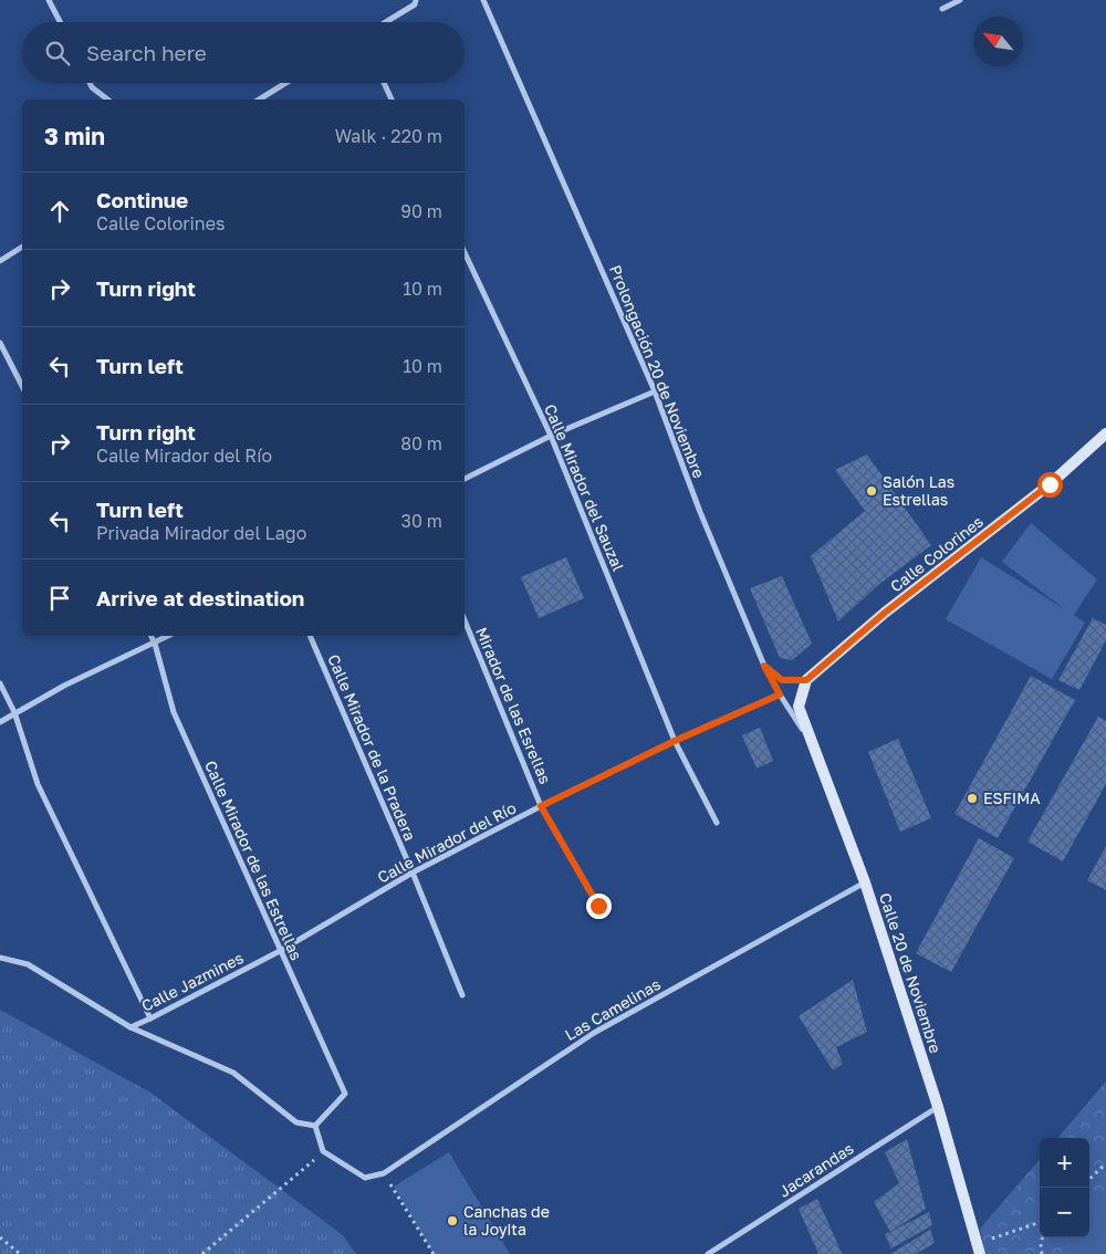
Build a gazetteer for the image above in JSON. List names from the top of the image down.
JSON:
{
  "streets": {
    "main road": ["Calle Colorines", "Calle 20 de Noviembre"],
    "street": [
      "Prolongación 20 de Noviembre",
      "Calle Mirador del Sauzal",
      "Mirador de las Esrellas",
      "Calle Mirador de la Pradera",
      "Calle Mirador del Río",
      "Calle Mirador de las Estrellas",
      "Calle Jazmines",
      "Las Camelinas",
      "Jacarandas"
    ]
  },
  "crossings": [
    ["Prolongación 20 de Noviembre", "Calle Mirador del Río"],
    ["Prolongación 20 de Noviembre", "Calle 20 de Noviembre"],
    ["Calle Mirador del Sauzal", "Calle Mirador del Río"],
    ["Calle Colorines", "Calle 20 de Noviembre"],
    ["Mirador de las Esrellas", "Calle Mirador del Río"],
    ["Calle Mirador de la Pradera", "Calle Mirador del Río"],
    ["Calle Mirador del Río", "Calle Mirador de las Estrellas"],
    ["Calle Mirador del Río", "Calle Jazmines"],
    ["Calle Mirador de las Estrellas", "Calle Jazmines"],
    ["Calle 20 de Noviembre", "Las Camelinas"],
    ["Calle 20 de Noviembre", "Jacarandas"]
  ],
  "places": ["Salón Las Estrellas", "ESFIMA", "Canchas de la Joyita"],
  "north": "top left",
  "page": {
    "search": "Search here",
    "heading": ["3 min", "Walk · 220 m"],
    "list": [
      ["Continue", "Calle Colorines", "90 m"],
      ["Turn right", "10 m"],
      ["Turn left", "10 m"],
      ["Turn right", "Calle Mirador del Río", "80 m"],
      ["Turn left", "Privada Mirador del Lago", "30 m"],
      "Arrive at destination"
    ],
    "map_buttons": ["+", "−"]
  }
}
